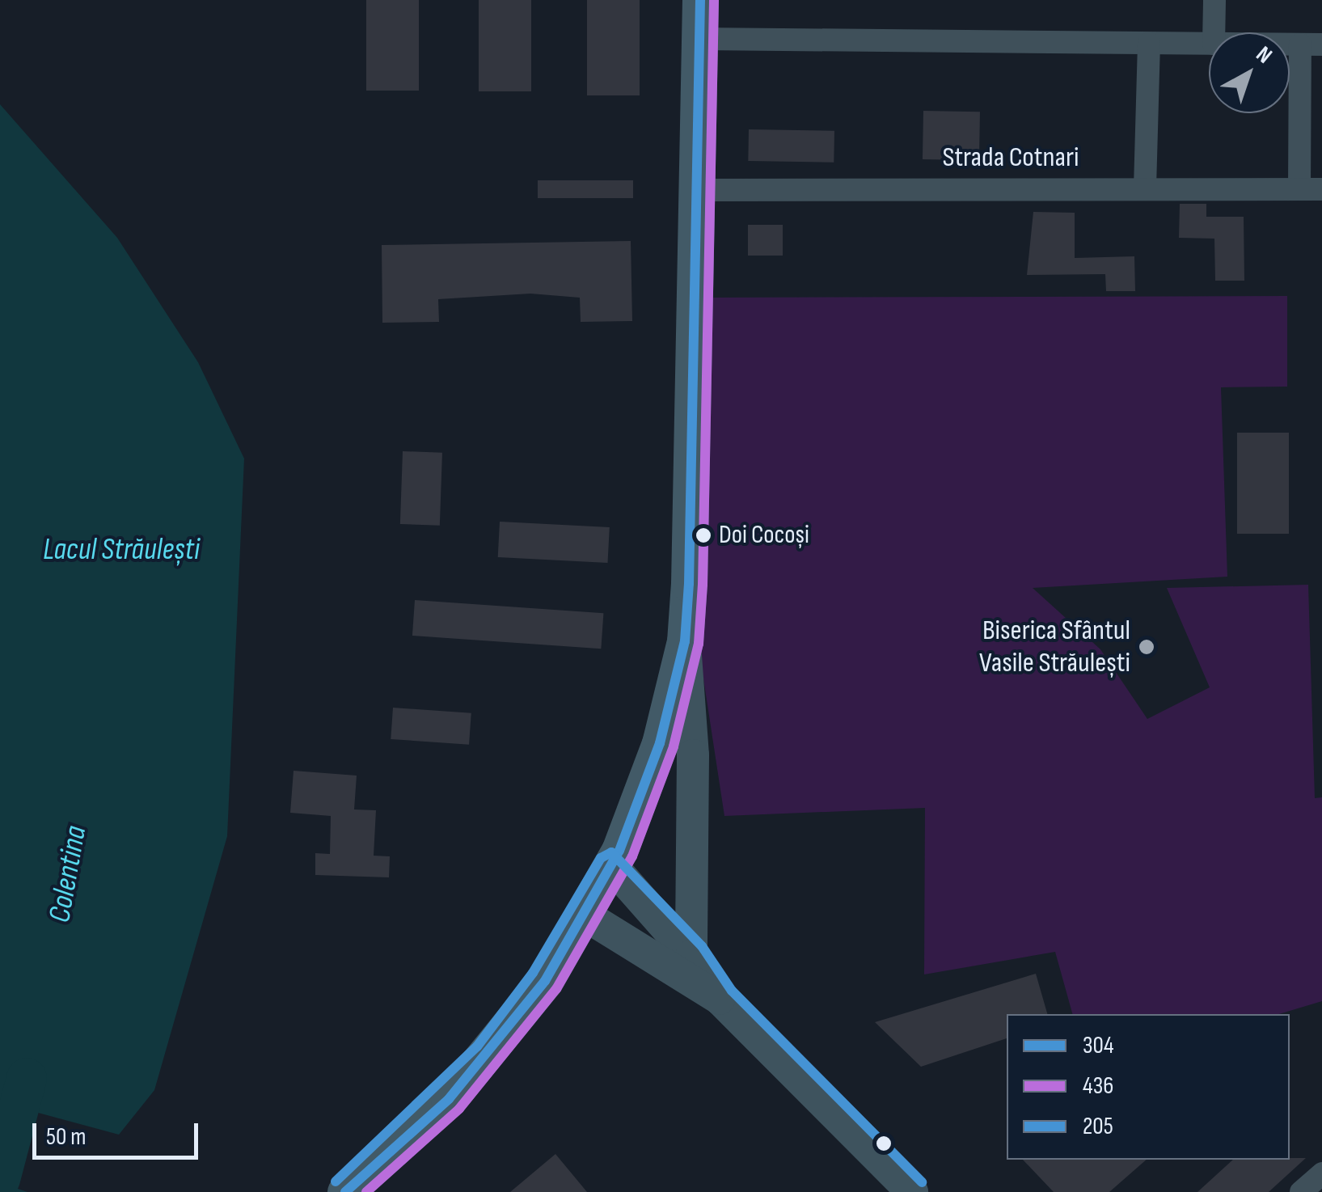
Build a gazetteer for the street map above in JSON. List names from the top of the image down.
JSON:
{
  "streets": {
    "street": ["Strada Cotnari"]
  },
  "water": ["Lacul Străulești", "Colentina"],
  "places": ["Doi Cocoși", "Biserica Sfântul Vasile Străulești"],
  "lines": ["transit line 304", "transit line 436", "transit line 205"],
  "legend": ["304", "436", "205"],
  "scale_bar": "50 m",
  "north": "top right"
}
